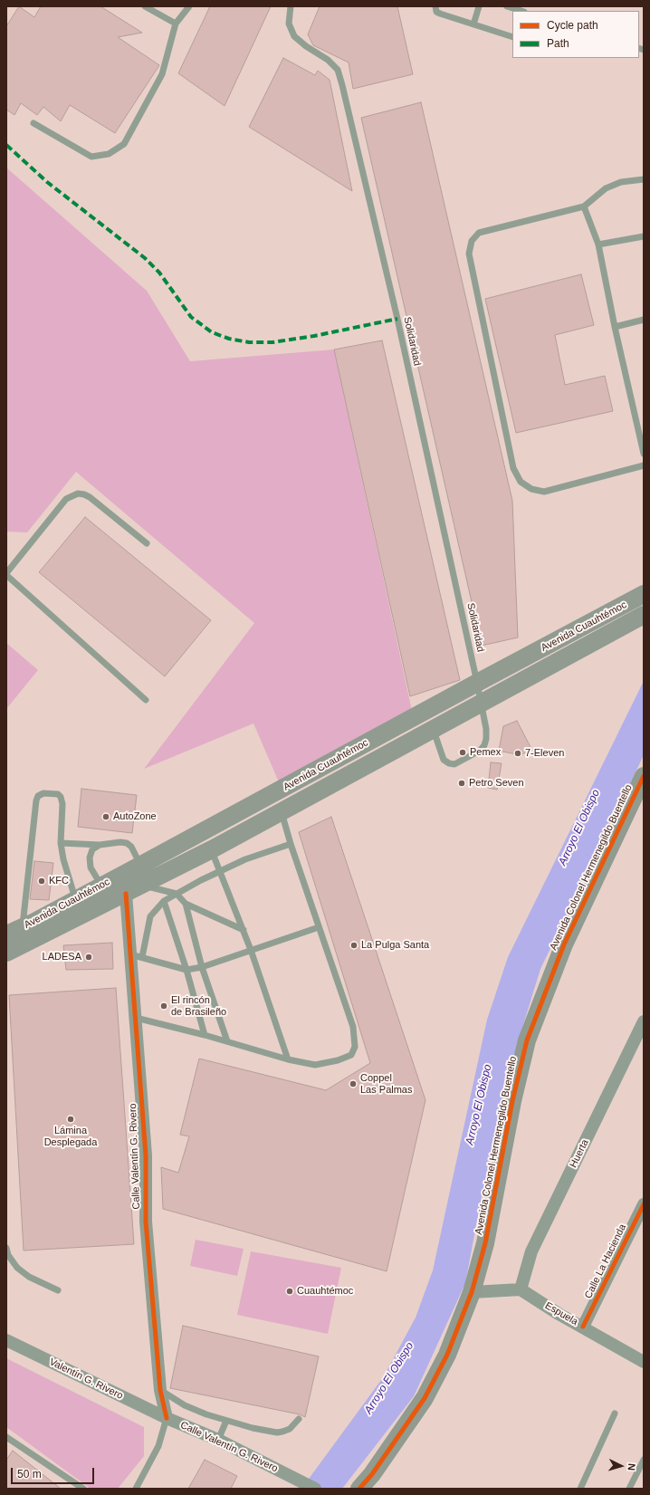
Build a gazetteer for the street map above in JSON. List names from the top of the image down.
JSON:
{
  "streets": {
    "main road": ["Avenida Cuauhtémoc", "Avenida Colonel Hermenegildo Buentello"],
    "street": [
      "Huerta",
      "Calle Valentín G. Rivero",
      "Calle La Hacienda",
      "Espuela",
      "Valentín G. Rivero"
    ],
    "lane": ["Solidaridad"]
  },
  "crossings": [
    ["Solidaridad", "Avenida Cuauhtémoc"],
    ["Avenida Cuauhtémoc", "Calle Valentín G. Rivero"],
    ["Huerta", "Espuela"],
    ["Calle Valentín G. Rivero", "Valentín G. Rivero"],
    ["Calle La Hacienda", "Espuela"]
  ],
  "water": ["Arroyo El Obispo"],
  "places": [
    "Pemex",
    "7-Eleven",
    "Petro Seven",
    "AutoZone",
    "KFC",
    "La Pulga Santa",
    "LADESA",
    "El rincón de Brasileño",
    "Coppel Las Palmas",
    "Lámina Desplegada",
    "Cuauhtémoc"
  ],
  "legend": ["Cycle path", "Path"],
  "scale_bar": "50 m",
  "north": "right"
}
